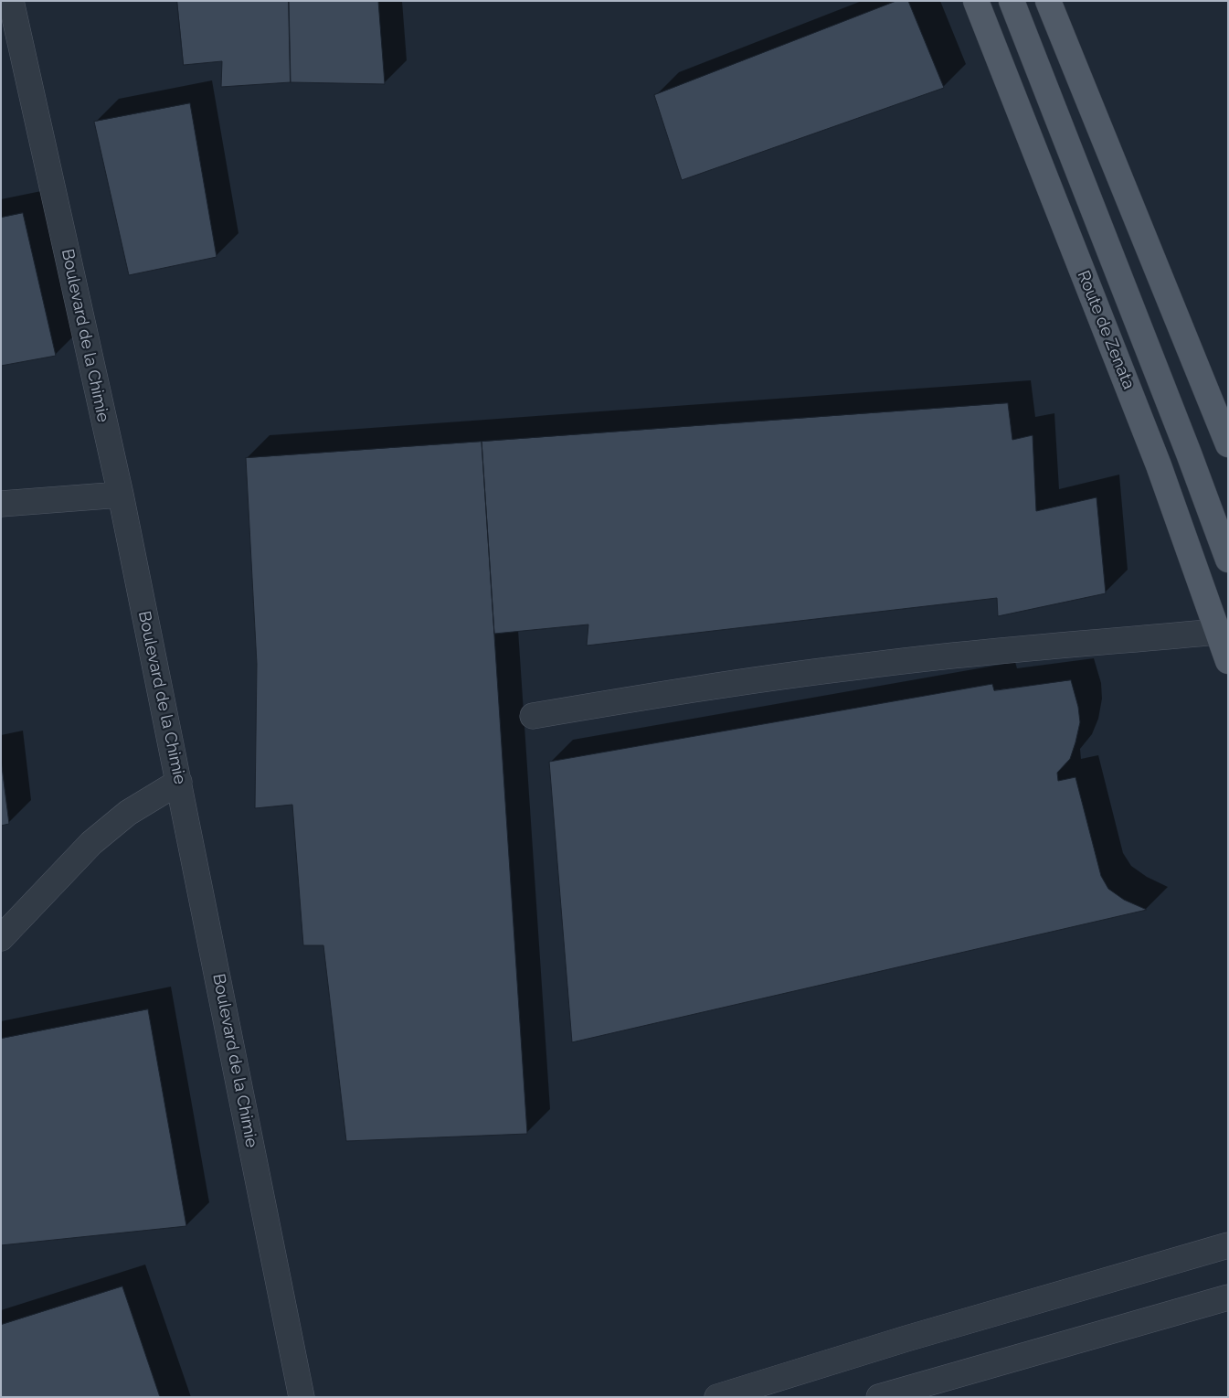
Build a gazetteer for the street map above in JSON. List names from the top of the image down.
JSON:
{
  "streets": {
    "main road": ["Route de Zenata"],
    "street": ["Boulevard de la Chimie"]
  }
}
